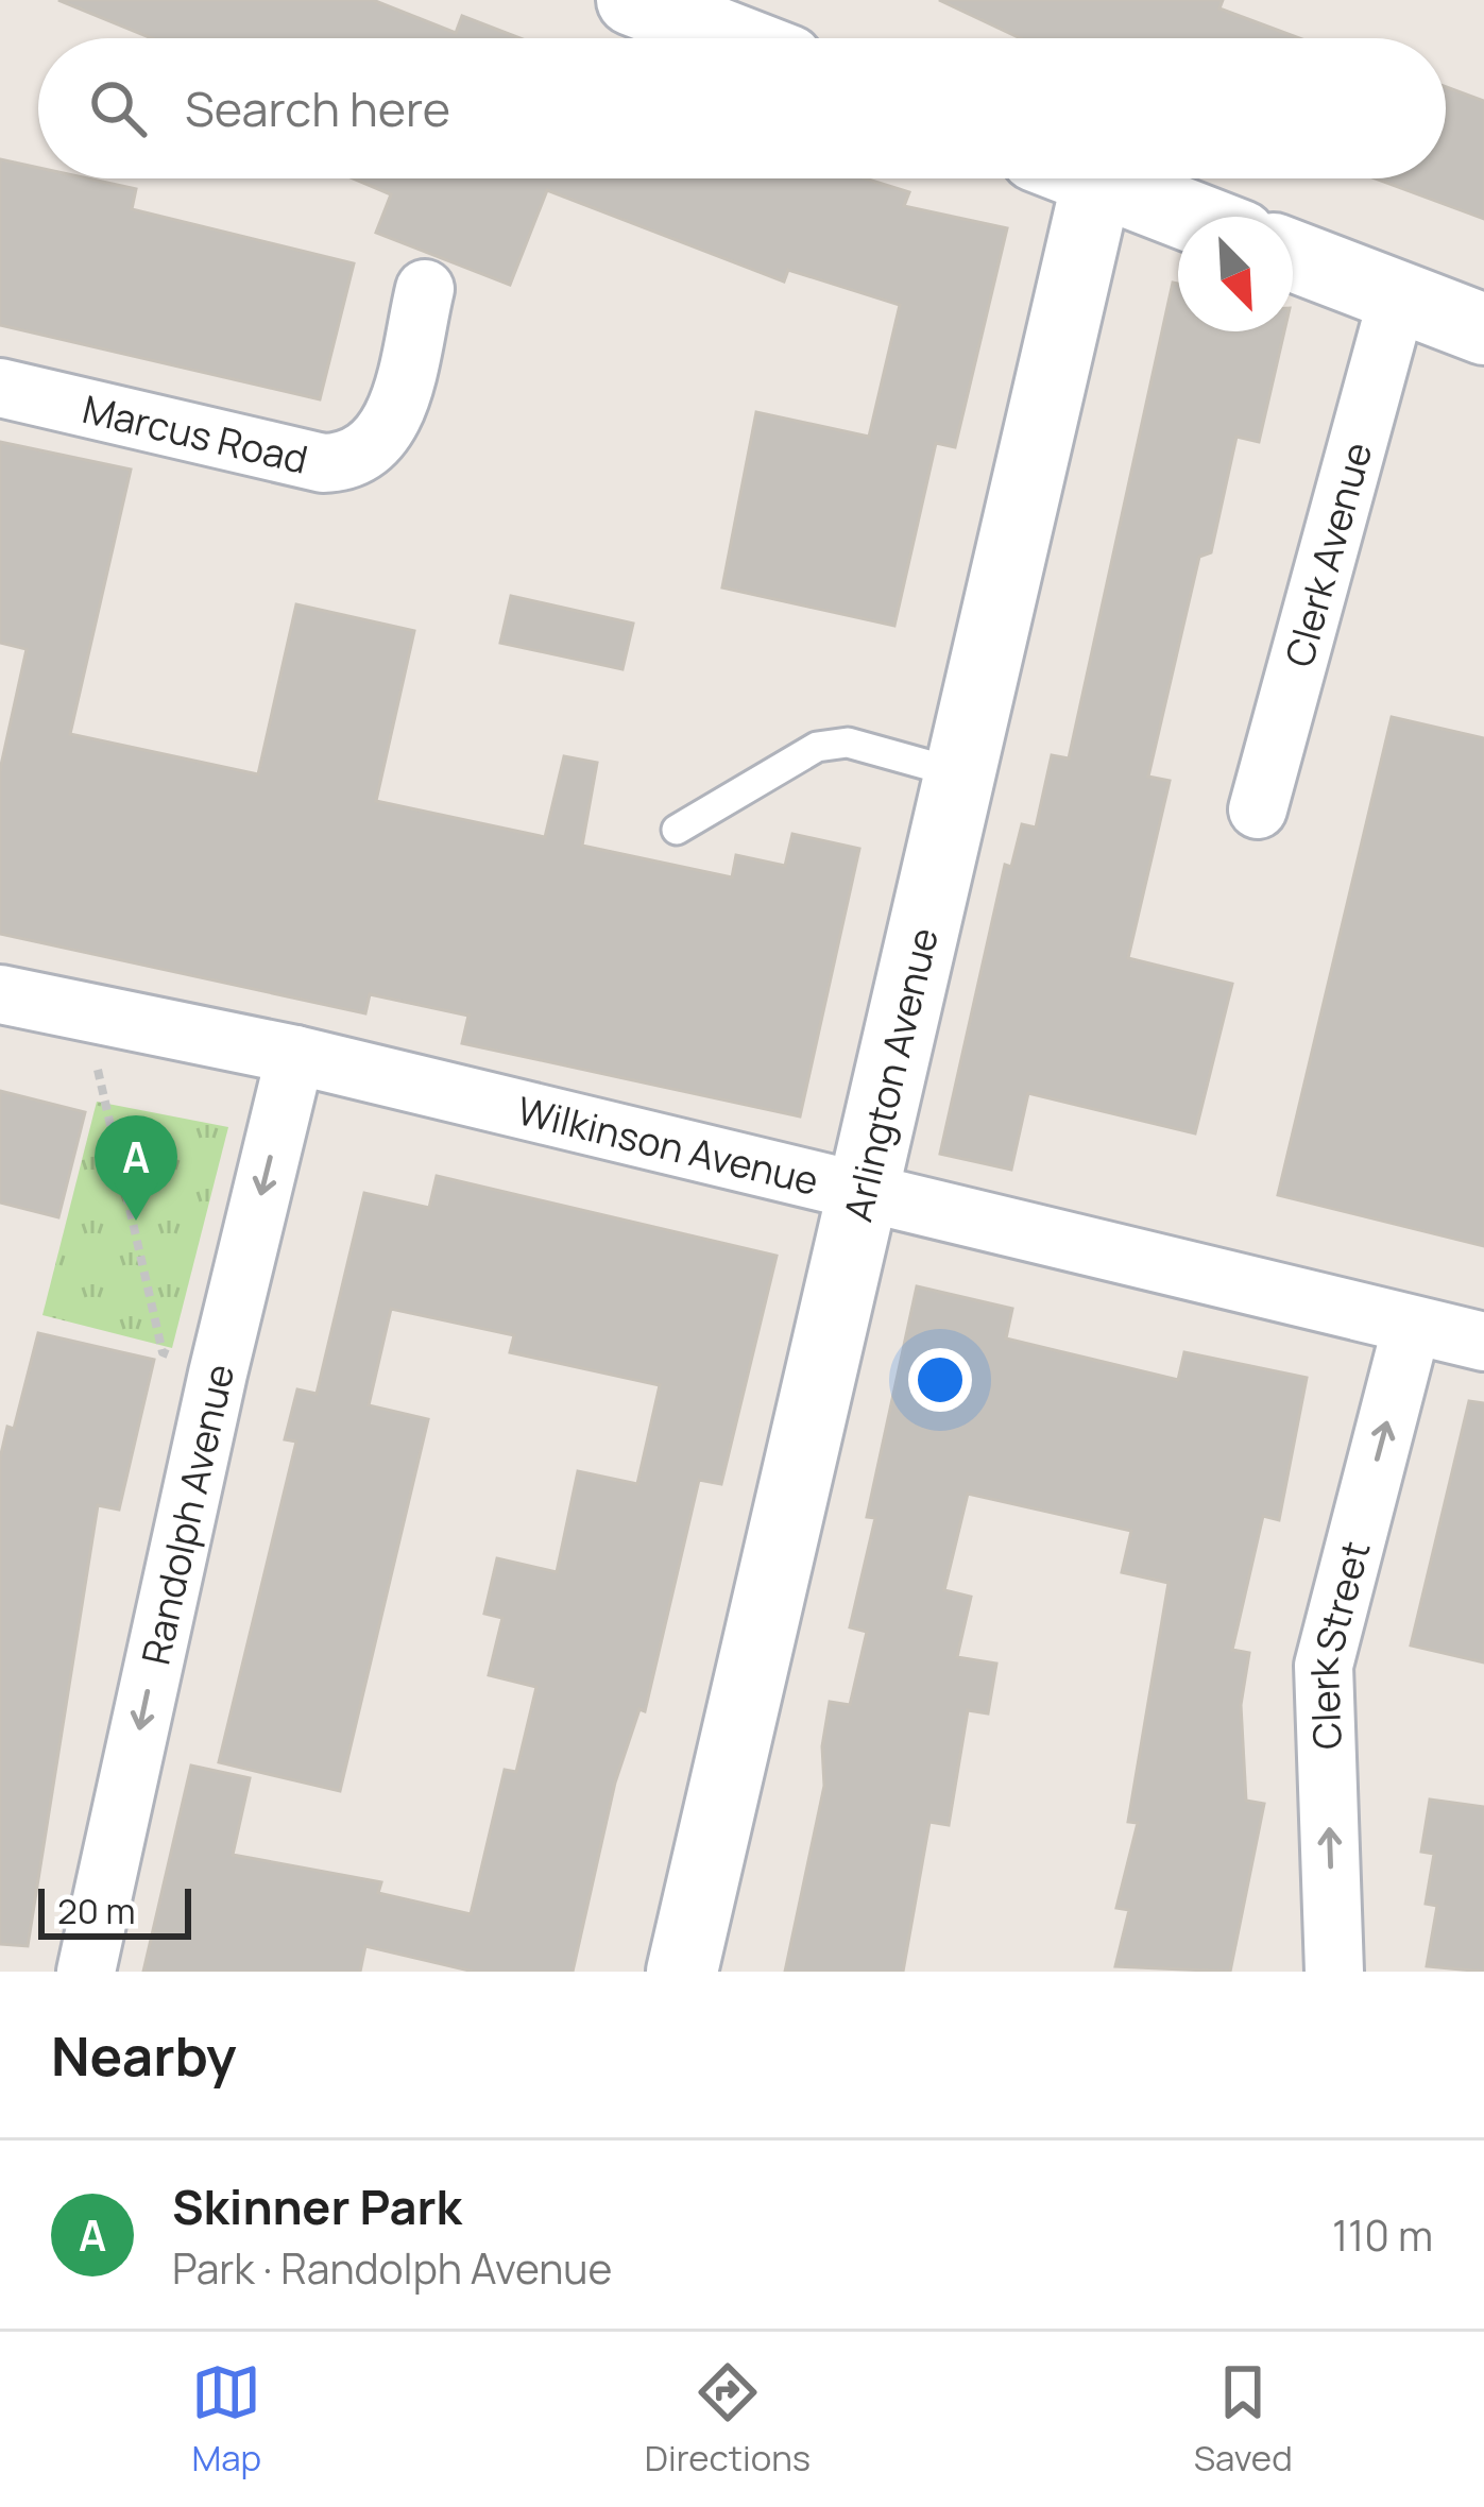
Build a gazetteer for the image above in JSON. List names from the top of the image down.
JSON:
{
  "streets": {
    "street": [
      "Marcus Road",
      "Clerk Avenue",
      "Arlington Avenue",
      "Wilkinson Avenue",
      "Randolph Avenue",
      "Clerk Street"
    ]
  },
  "crossings": [
    ["Arlington Avenue", "Wilkinson Avenue"],
    ["Wilkinson Avenue", "Randolph Avenue"],
    ["Wilkinson Avenue", "Clerk Street"]
  ],
  "one_way": ["Randolph Avenue", "Clerk Street"],
  "scale_bar": "20 m",
  "north": "bottom right",
  "page": {
    "search": "Search here",
    "pins": "A",
    "scale": "20 m",
    "heading": "Nearby",
    "list": [
      {
        "mark": "A",
        "name": "Skinner Park",
        "note": "Park · Randolph Avenue",
        "value": "110 m"
      }
    ],
    "nav": ["Map", "Directions", "Saved"]
  }
}
